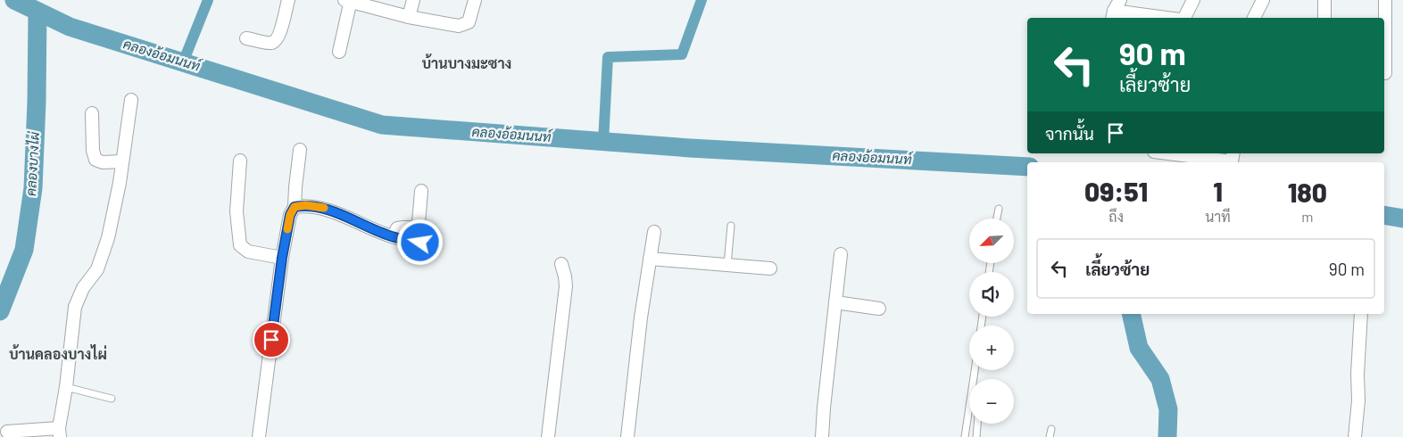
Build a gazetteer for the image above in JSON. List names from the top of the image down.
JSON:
{
  "districts": ["บ้านบางมะซาง", "บ้านคลองบางไผ่"],
  "water": ["คลองอ้อมนนท์", "คลองบางไผ่"],
  "north": "bottom left",
  "page": {
    "turn": ["90 m", "เลี้ยวซ้าย"],
    "then": "จากนั้น",
    "eta": [
      "09:51",
      "ถึง",
      "1",
      "นาที",
      "180",
      "m"
    ],
    "map_buttons": ["+", "−"],
    "list": [
      {
        "name": "เลี้ยวซ้าย",
        "value": "90 m"
      }
    ]
  }
}
